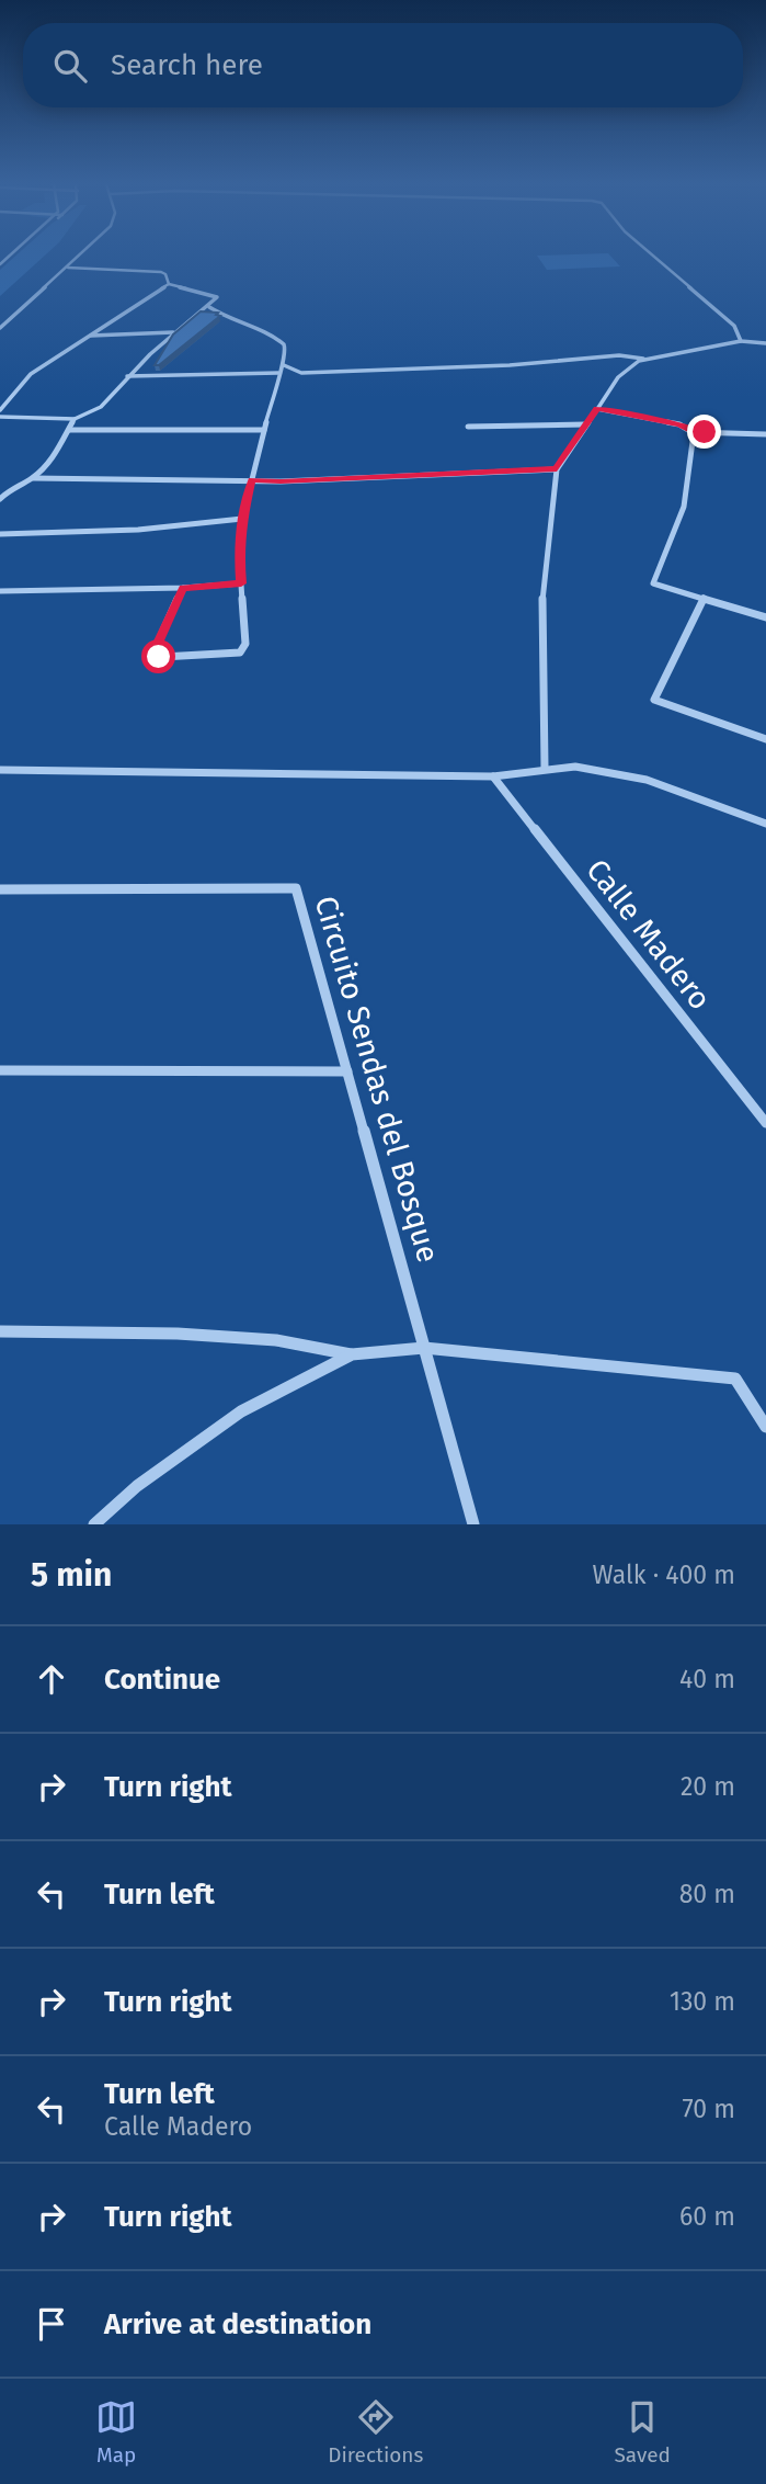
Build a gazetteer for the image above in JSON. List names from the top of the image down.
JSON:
{
  "streets": {
    "street": ["Calle Madero", "Circuito Sendas del Bosque"]
  },
  "page": {
    "search": "Search here",
    "heading": ["5 min", "Walk · 400 m"],
    "list": [
      ["Continue", "40 m"],
      ["Turn right", "20 m"],
      ["Turn left", "80 m"],
      ["Turn right", "130 m"],
      ["Turn left", "Calle Madero", "70 m"],
      ["Turn right", "60 m"],
      "Arrive at destination"
    ],
    "nav": ["Map", "Directions", "Saved"]
  }
}
